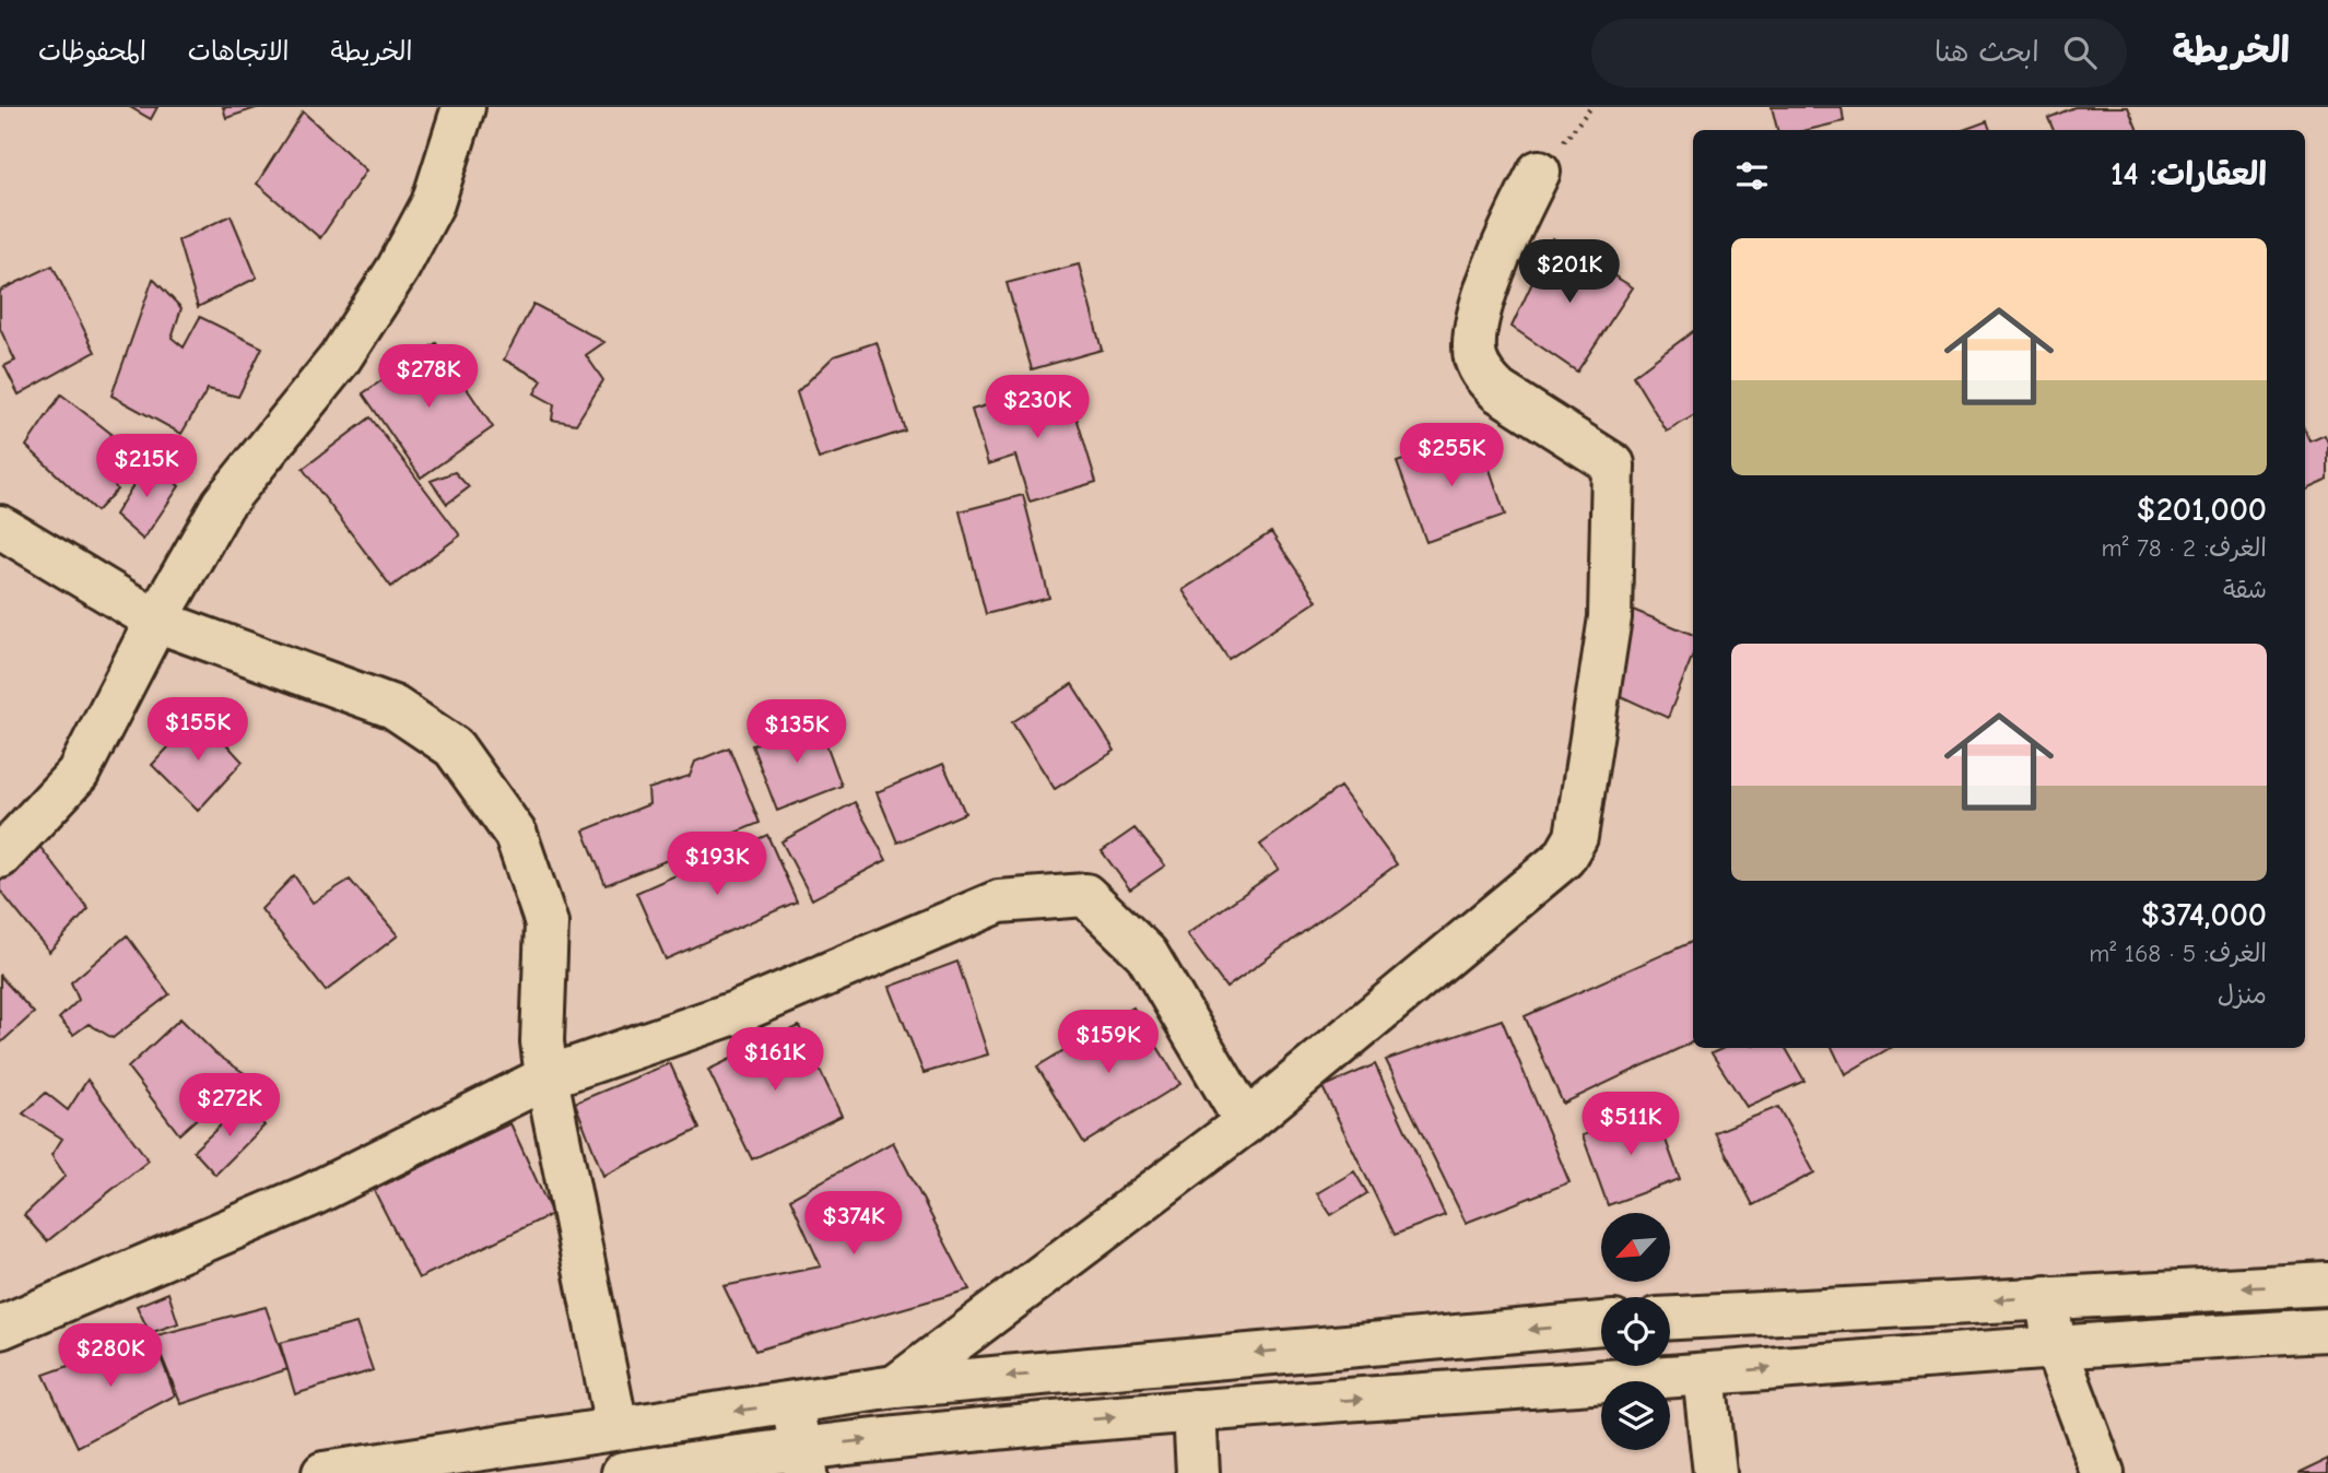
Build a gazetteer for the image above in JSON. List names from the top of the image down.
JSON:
{
  "north": "bottom left",
  "page": {
    "header": "الخريطة",
    "search": "ابحث هنا",
    "nav": ["الخريطة", "الاتجاهات", "المحفوظات"],
    "heading": "العقارات: 14",
    "list": [
      {
        "name": "$201,000",
        "note": "الغرف: 2 · 78 m² · شقة"
      },
      {
        "name": "$374,000",
        "note": "الغرف: 5 · 168 m² · منزل"
      }
    ],
    "price": [
      "$201K",
      "$278K",
      "$230K",
      "$255K",
      "$215K",
      "$155K",
      "$135K",
      "$193K",
      "$159K",
      "$161K",
      "$272K",
      "$511K",
      "$374K",
      "$280K"
    ]
  }
}
